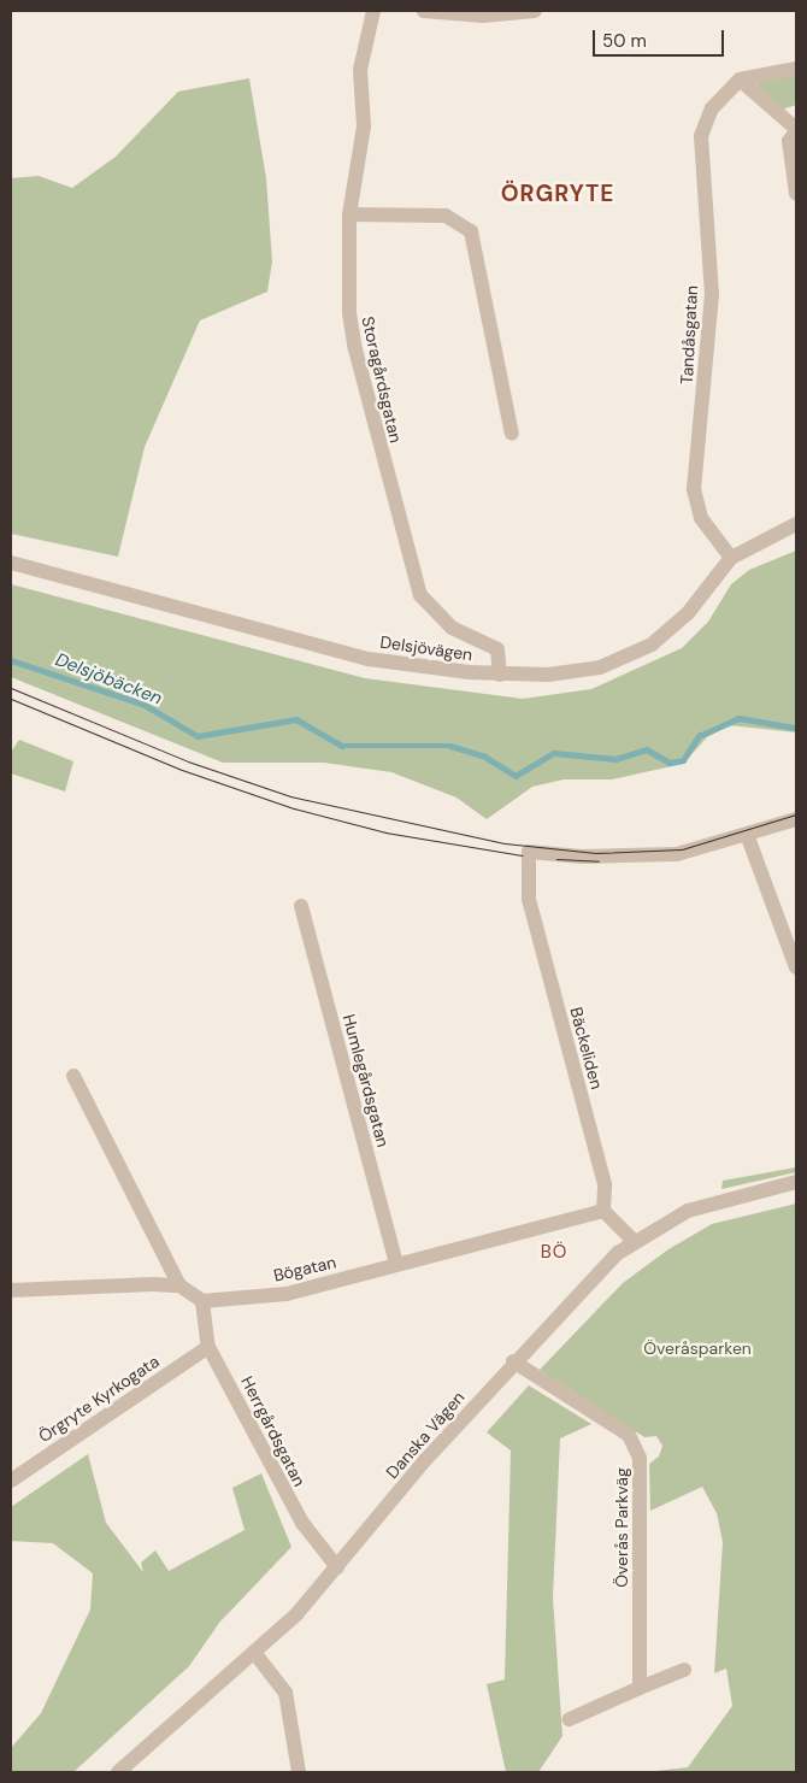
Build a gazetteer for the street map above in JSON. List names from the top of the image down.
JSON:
{
  "streets": {
    "street": [
      "Tandåsgatan",
      "Storagårdsgatan",
      "Delsjövägen",
      "Bäckeliden",
      "Humlegårdsgatan",
      "Bögatan",
      "Örgryte Kyrkogata",
      "Herrgårdsgatan",
      "Danska Vägen",
      "Överås Parkväg"
    ]
  },
  "crossings": [
    ["Tandåsgatan", "Delsjövägen"],
    ["Storagårdsgatan", "Delsjövägen"],
    ["Bäckeliden", "Bögatan"],
    ["Humlegårdsgatan", "Bögatan"],
    ["Bögatan", "Herrgårdsgatan"],
    ["Örgryte Kyrkogata", "Herrgårdsgatan"],
    ["Herrgårdsgatan", "Danska Vägen"],
    ["Danska Vägen", "Överås Parkväg"]
  ],
  "districts": ["ÖRGRYTE", "BÖ"],
  "water": ["Delsjöbäcken"],
  "parks": ["Överåsparken"],
  "scale_bar": "50 m"
}
